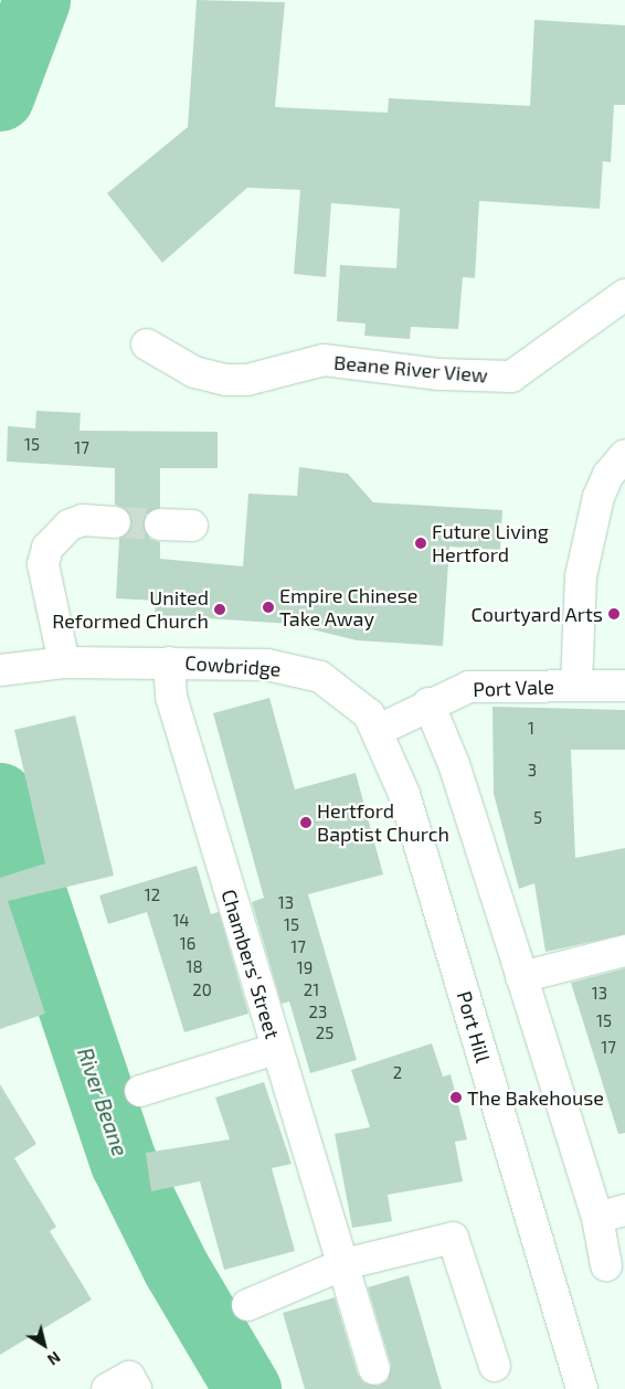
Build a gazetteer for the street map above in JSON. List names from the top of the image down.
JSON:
{
  "streets": {
    "street": [
      "Beane River View",
      "Cowbridge",
      "Port Vale",
      "Chambers' Street",
      "Port Hill"
    ]
  },
  "crossings": [
    ["Cowbridge", "Port Vale"],
    ["Cowbridge", "Chambers' Street"],
    ["Cowbridge", "Port Hill"],
    ["Port Vale", "Port Hill"]
  ],
  "water": ["River Beane"],
  "places": [
    "Future Living Hertford",
    "Empire Chinese Take Away",
    "United Reformed Church",
    "Courtyard Arts",
    "Hertford Baptist Church",
    "The Bakehouse"
  ],
  "house_numbers": [
    "15",
    "17",
    "1",
    "3",
    "5",
    "12",
    "13",
    "14",
    "15",
    "16",
    "17",
    "18",
    "19",
    "20",
    "21",
    "13",
    "23",
    "15",
    "25",
    "17",
    "2"
  ],
  "north": "bottom right"
}
